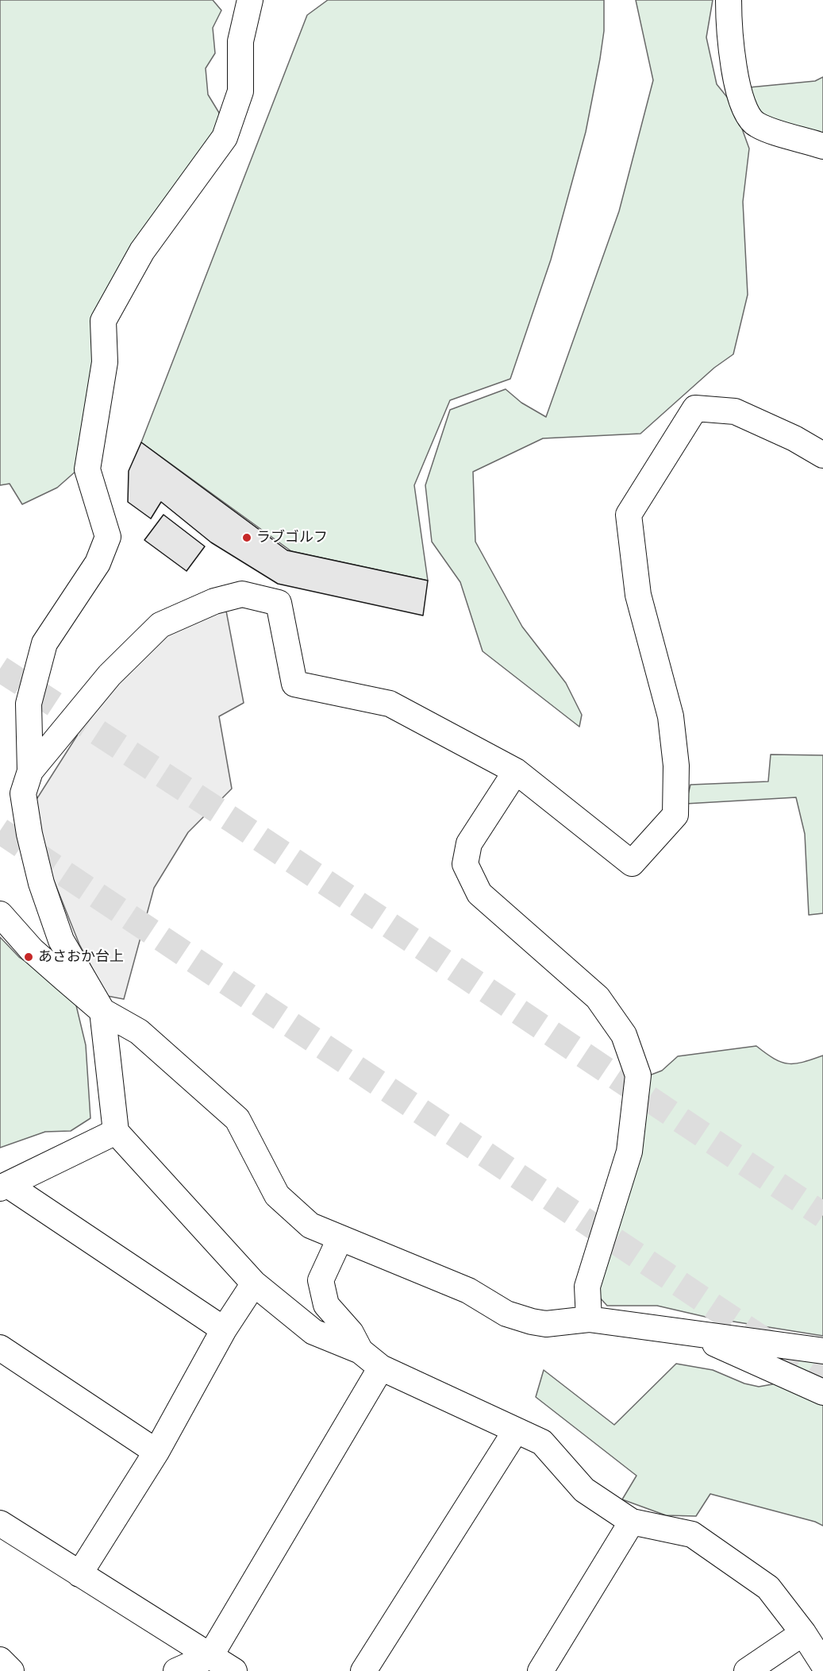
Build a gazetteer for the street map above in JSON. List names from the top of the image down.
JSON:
{
  "places": ["ラブゴルフ", "あさおか台上"]
}
